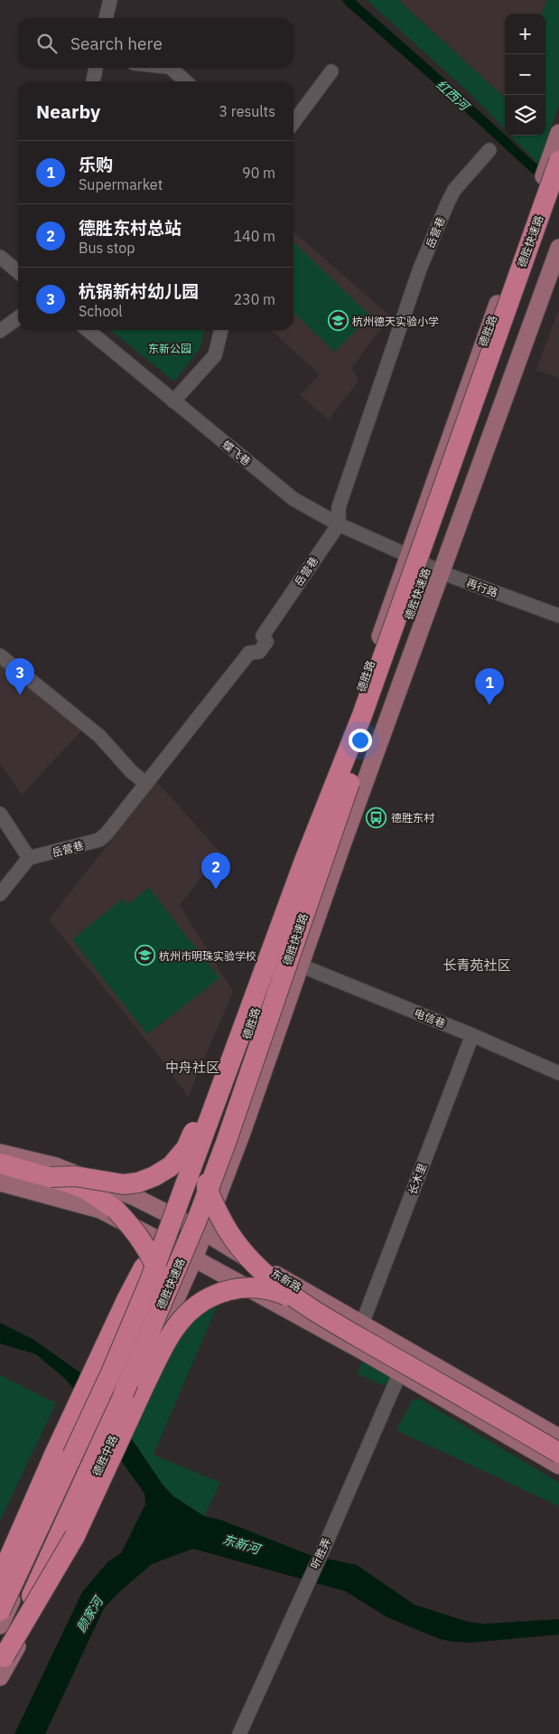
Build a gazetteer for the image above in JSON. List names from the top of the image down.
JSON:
{
  "streets": {
    "highway": ["德胜快速路"],
    "main road": ["德胜路", "东新路", "德胜中路"],
    "street": [
      "岳营巷",
      "蝶飞巷",
      "再行路",
      "电信巷",
      "长木里",
      "听胜弄"
    ]
  },
  "crossings": [
    ["岳营巷", "蝶飞巷"],
    ["德胜快速路", "德胜路"],
    ["德胜路", "蝶飞巷"],
    ["德胜路", "再行路"],
    ["德胜路", "东新路"],
    ["蝶飞巷", "再行路"],
    ["电信巷", "长木里"],
    ["长木里", "东新路"],
    ["东新路", "德胜中路"]
  ],
  "districts": ["长青苑社区", "中舟社区"],
  "water": ["红西河", "东新河", "颜家河"],
  "parks": ["东新公园"],
  "places": {
    "school or university": ["杭州德天实验小学", "杭州市明珠实验学校"],
    "bus stop": ["德胜东村"]
  },
  "page": {
    "map_buttons": ["+", "−"],
    "search": "Search here",
    "heading": ["Nearby", "3 results"],
    "list": [
      {
        "mark": "1",
        "name": "乐购",
        "note": "Supermarket",
        "value": "90 m"
      },
      {
        "mark": "2",
        "name": "德胜东村总站",
        "note": "Bus stop",
        "value": "140 m"
      },
      {
        "mark": "3",
        "name": "杭锅新村幼儿园",
        "note": "School",
        "value": "230 m"
      }
    ],
    "pins": ["3", "1", "2"]
  }
}
